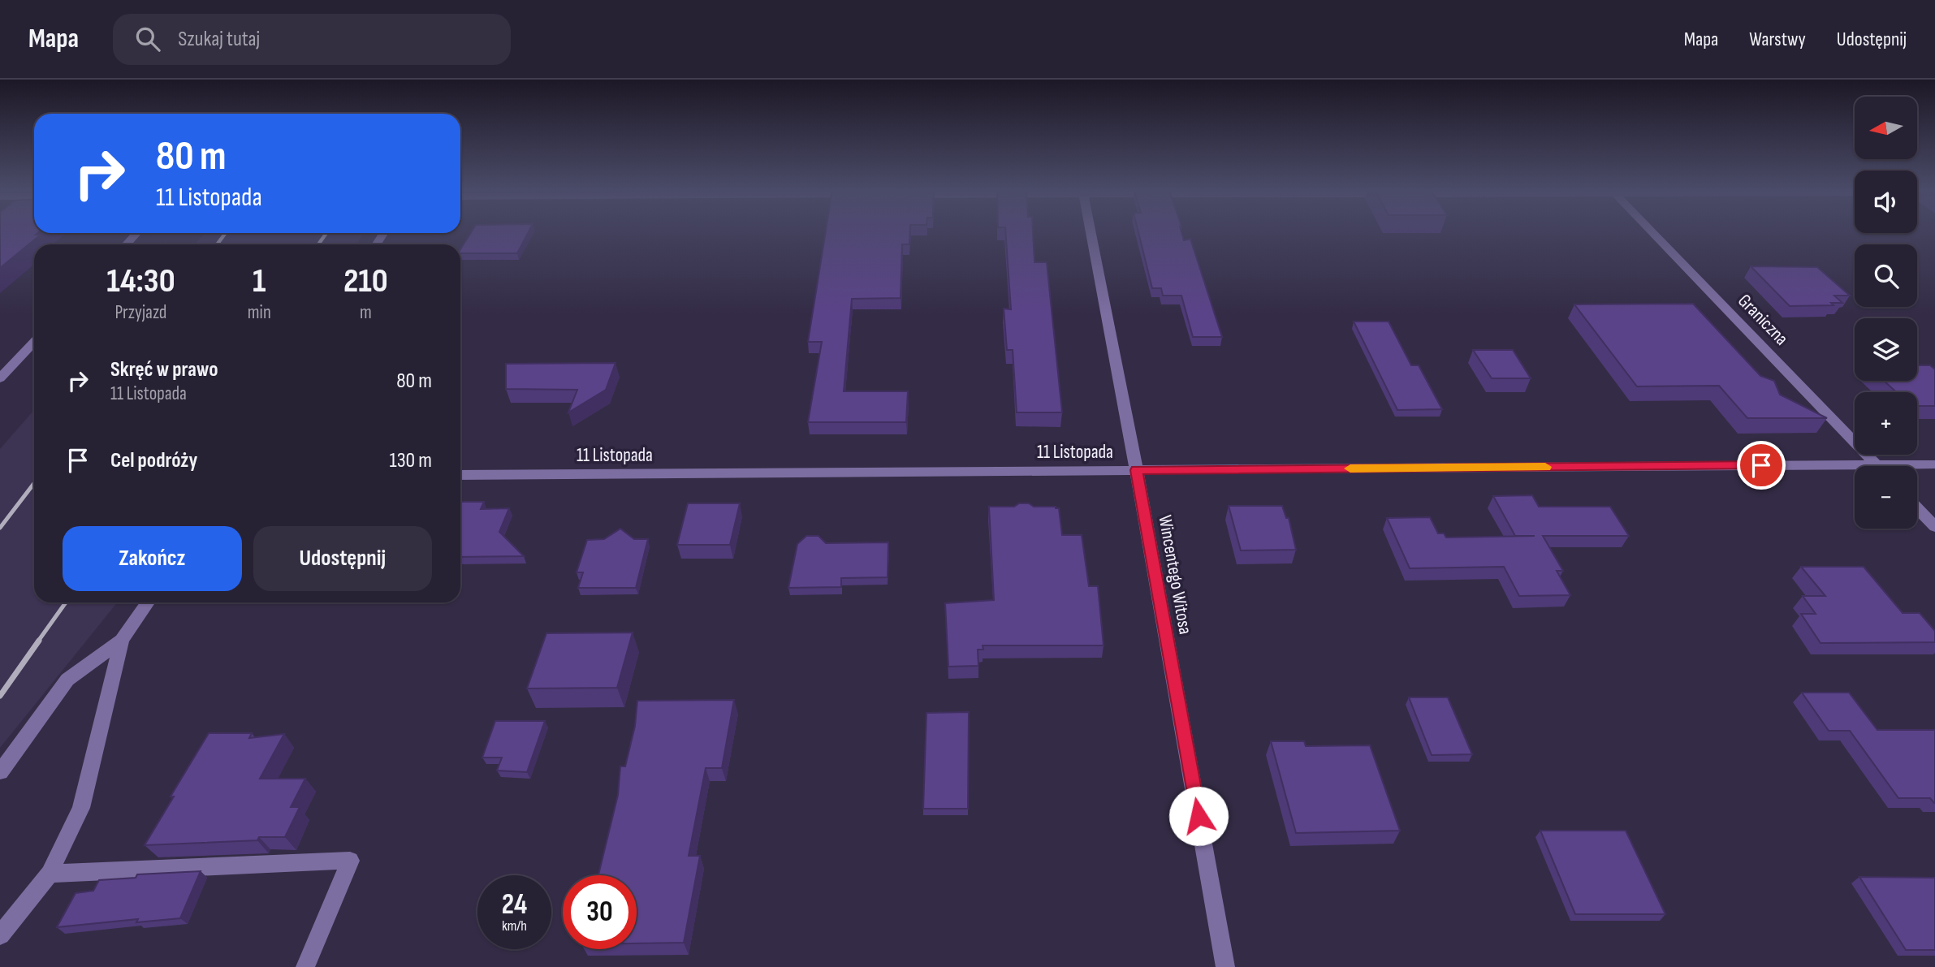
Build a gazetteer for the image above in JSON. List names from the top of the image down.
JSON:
{
  "streets": {
    "street": ["Graniczna", "11 Listopada", "Wincentego Witosa"]
  },
  "crossings": [
    ["Graniczna", "11 Listopada"],
    ["11 Listopada", "Wincentego Witosa"]
  ],
  "north": "left",
  "page": {
    "header": "Mapa",
    "search": "Szukaj tutaj",
    "nav": ["Mapa", "Warstwy", "Udostępnij"],
    "map_buttons": ["+", "−"],
    "turn": ["80 m", "11 Listopada"],
    "eta": [
      "14:30",
      "Przyjazd",
      "1",
      "min",
      "210",
      "m"
    ],
    "list": [
      {
        "name": "Skręć w prawo",
        "note": "11 Listopada",
        "value": "80 m"
      },
      {
        "name": "Cel podróży",
        "value": "130 m"
      }
    ],
    "buttons": ["Zakończ", "Udostępnij"],
    "speed": "24 km/h",
    "limit": "30"
  }
}
